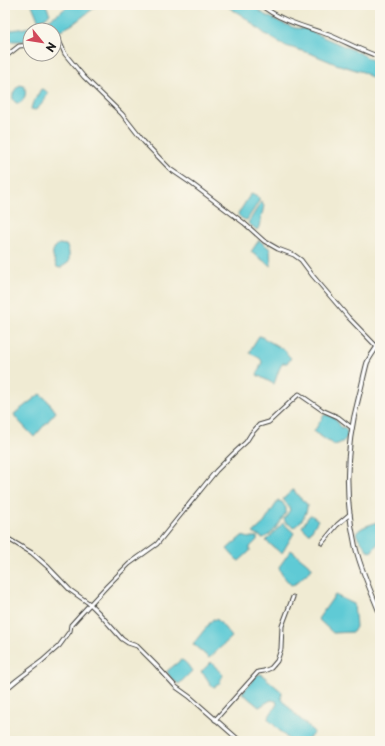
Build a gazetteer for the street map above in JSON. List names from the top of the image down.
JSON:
{
  "north": "bottom right"
}
